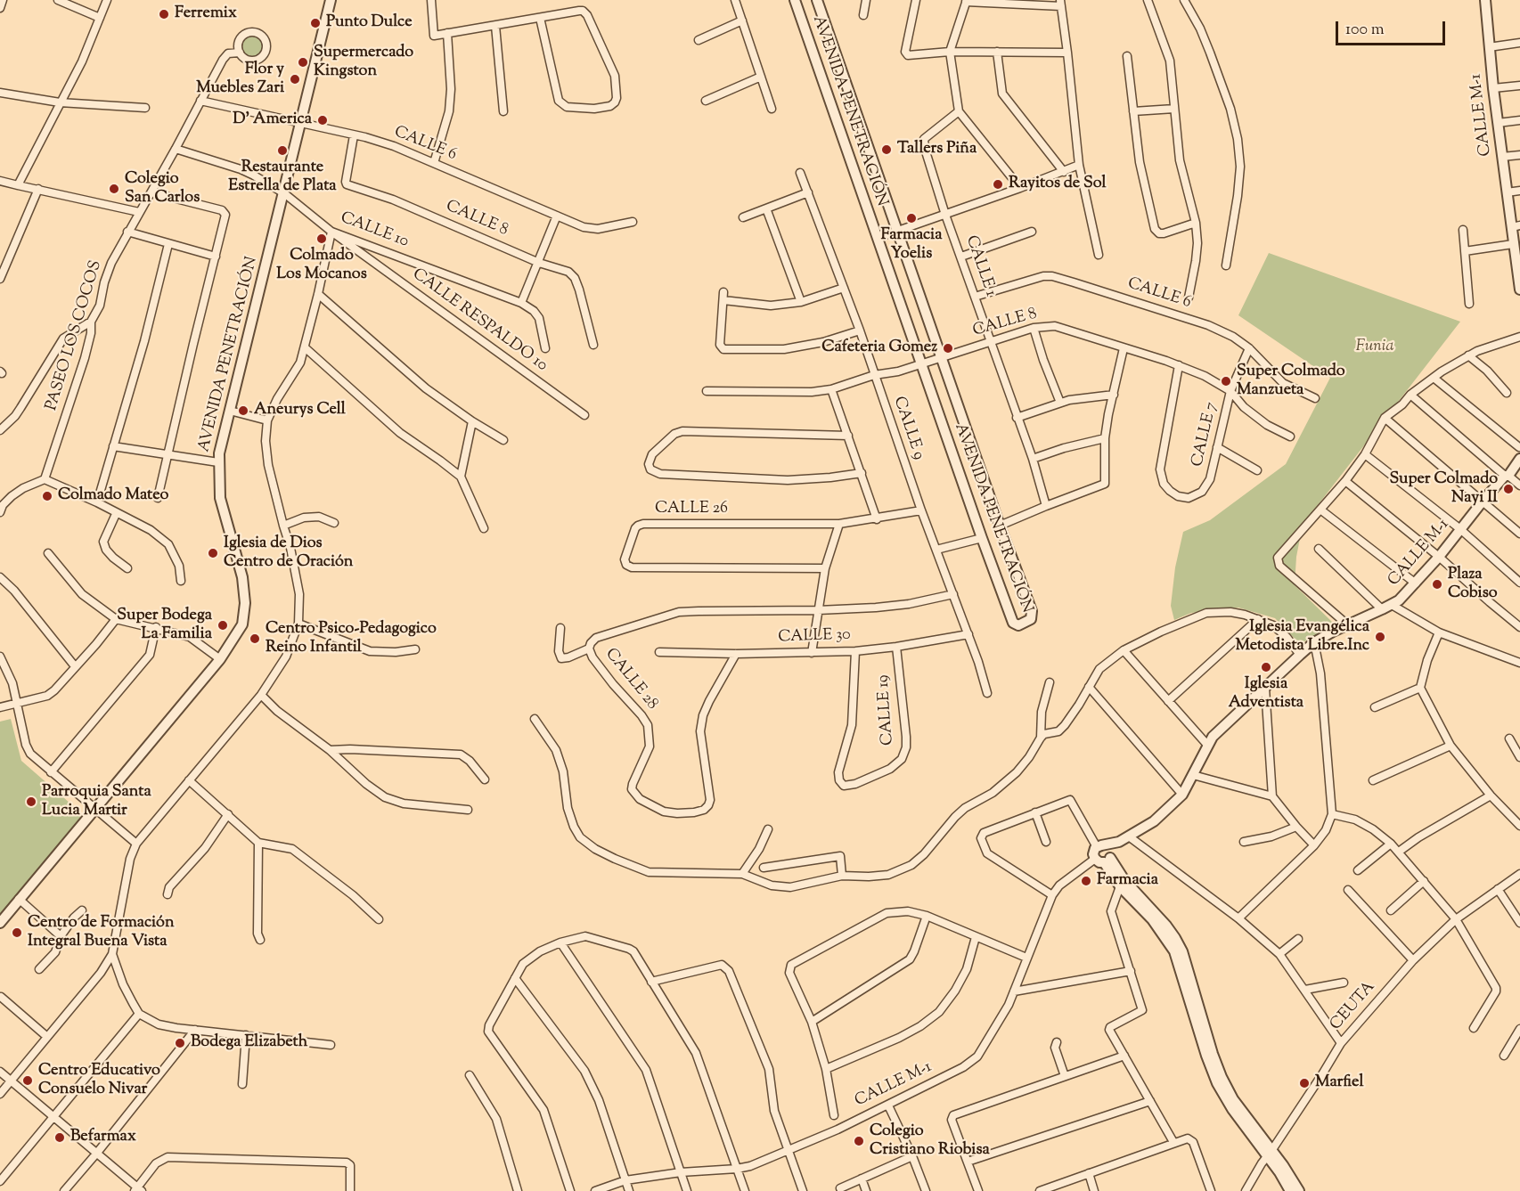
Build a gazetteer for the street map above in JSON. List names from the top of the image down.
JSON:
{
  "streets": {
    "street": [
      "AVENIDA PENETRACIÓN",
      "CALLE M-1",
      "CALLE 6",
      "CALLE 8",
      "CALLE 10",
      "CALLE 1",
      "CALLE RESPALDO 10",
      "PASEO LOS COCOS",
      "CALLE 9",
      "CALLE 7",
      "CALLE 26",
      "CALLE 30",
      "CALLE 28",
      "CALLE 19",
      "CEUTA"
    ]
  },
  "crossings": [
    ["AVENIDA PENETRACIÓN", "CALLE 6"],
    ["AVENIDA PENETRACIÓN", "CALLE 8"],
    ["AVENIDA PENETRACIÓN", "CALLE 10"],
    ["CALLE 6", "CALLE 8"],
    ["CALLE 6", "CALLE 1"],
    ["CALLE 6", "PASEO LOS COCOS"],
    ["CALLE 6", "CALLE 7"],
    ["CALLE 8", "CALLE 1"],
    ["CALLE 8", "CALLE 9"],
    ["CALLE 8", "CALLE 7"],
    ["CALLE 10", "CALLE RESPALDO 10"],
    ["CALLE 10", "PASEO LOS COCOS"],
    ["CALLE 9", "CALLE 26"],
    ["CALLE 9", "CALLE 30"],
    ["CALLE 9", "CALLE 28"],
    ["CALLE 30", "CALLE 28"],
    ["CALLE 30", "CALLE 19"]
  ],
  "parks": ["Funia"],
  "places": [
    "Ferremix",
    "Punto Dulce",
    "Supermercado Kingston",
    "Flor y Muebles Zari",
    "D' America",
    "Tallers Piña",
    "Restaurante Estrella de Plata",
    "Rayitos de Sol",
    "Colegio San Carlos",
    "Farmacia Yoelis",
    "Colmado Los Mocanos",
    "Cafeteria Gomez",
    "Super Colmado Manzueta",
    "Aneurys Cell",
    "Super Colmado Nayi II",
    "Colmado Mateo",
    "Iglesia de Dios Centro de Oración",
    "Plaza Cobiso",
    "Super Bodega La Familia",
    "Iglesia Evangélica Metodista Libre.Inc",
    "Centro Psico-Pedagogico Reino Infantil",
    "Iglesia Adventista",
    "Parroquia Santa Lucia Martir",
    "Farmacia",
    "Centro de Formación Integral Buena Vista",
    "Bodega Elizabeth",
    "Centro Educativo Consuelo Nivar",
    "Marfiel",
    "Befarmax",
    "Colegio Cristiano Riobisa"
  ],
  "scale_bar": "100 m"
}
